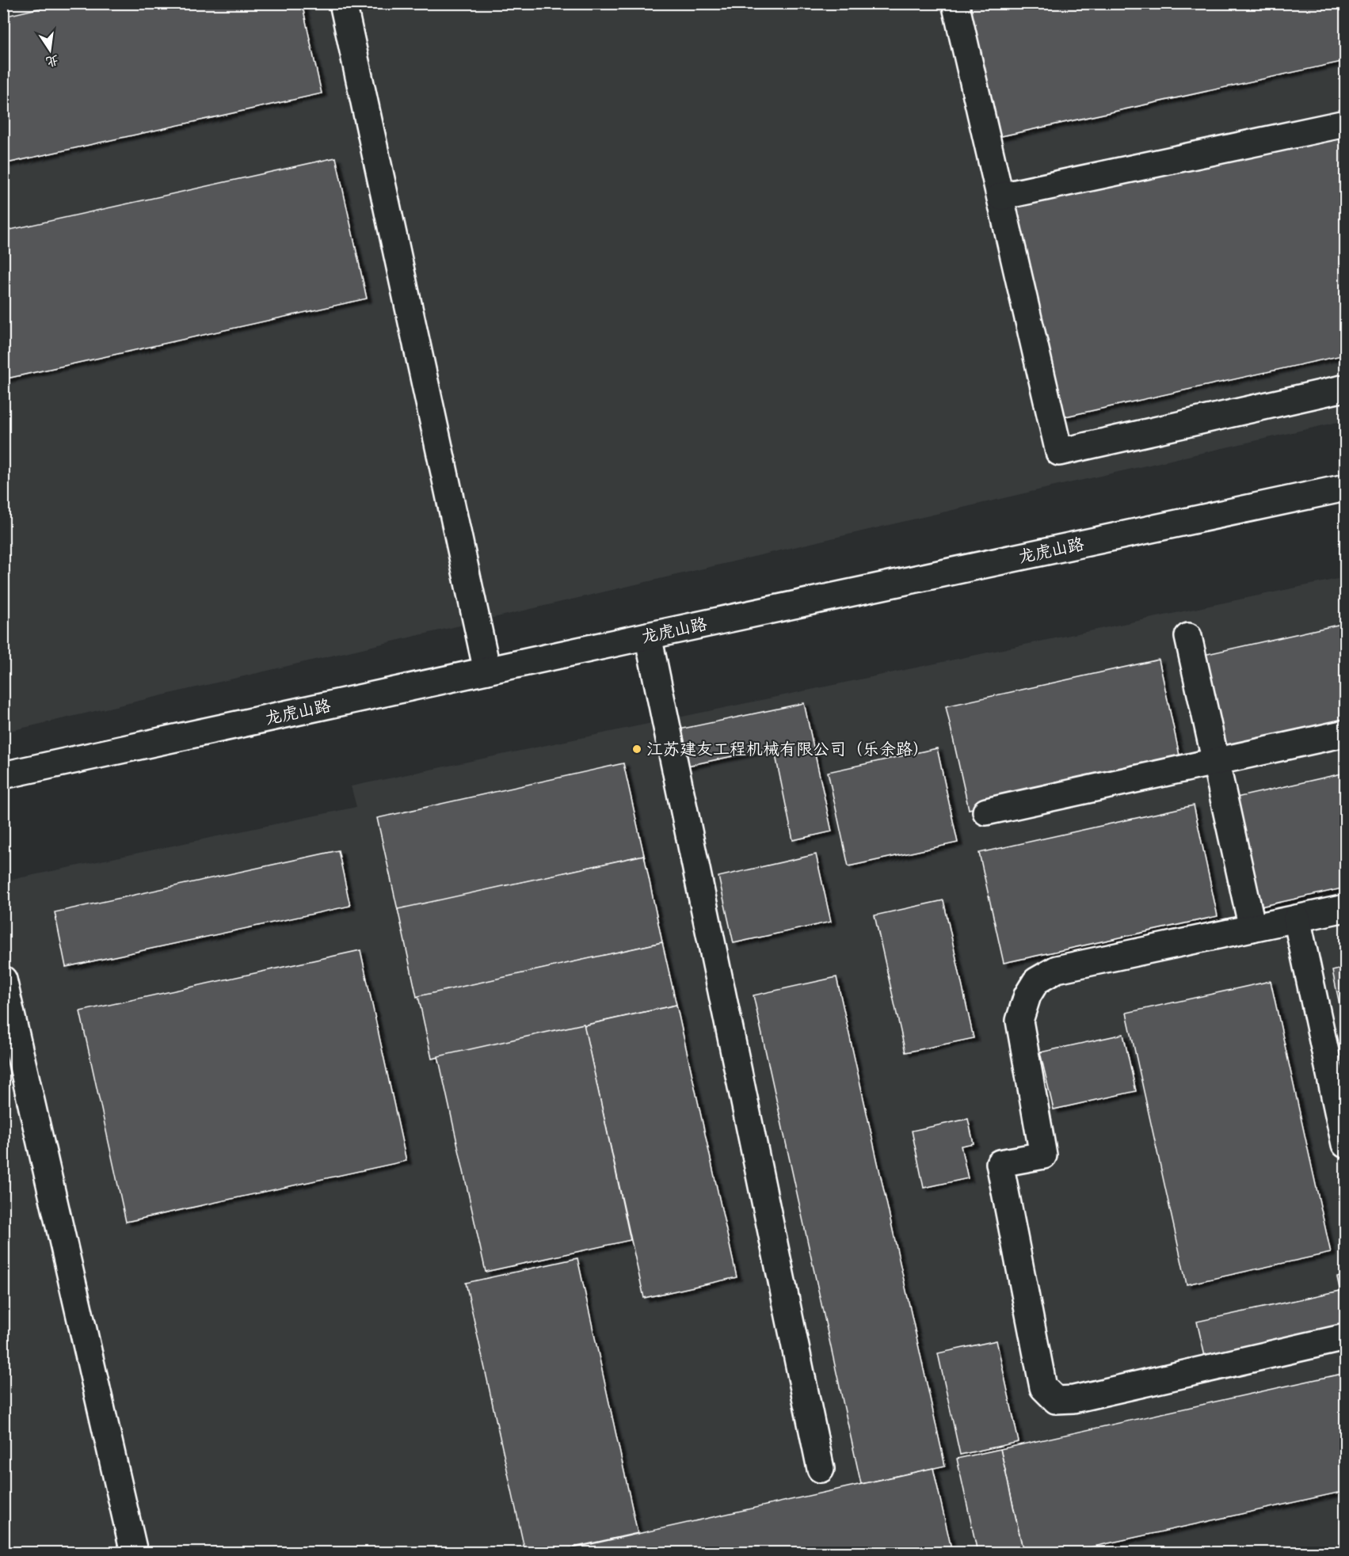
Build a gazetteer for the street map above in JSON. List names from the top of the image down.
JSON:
{
  "streets": {
    "street": ["龙虎山路"]
  },
  "places": ["江苏建友工程机械有限公司（乐余路）"],
  "north": "bottom"
}
